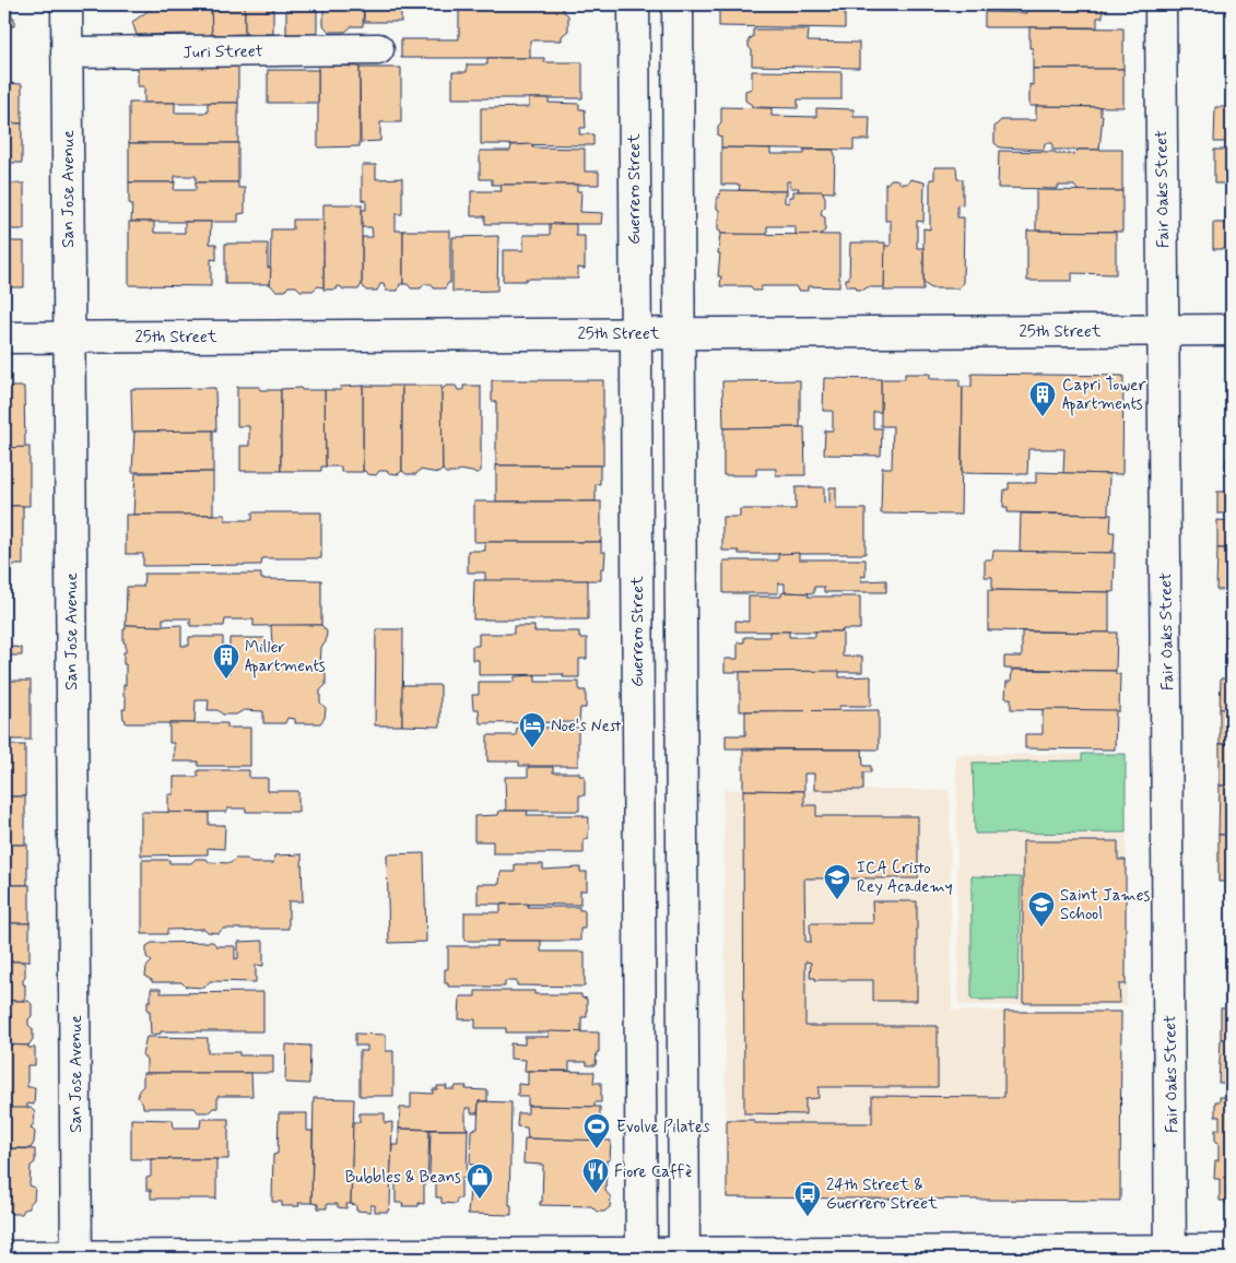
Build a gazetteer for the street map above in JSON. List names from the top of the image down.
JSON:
{
  "streets": {
    "street": [
      "Juri Street",
      "San Jose Avenue",
      "Guerrero Street",
      "Fair Oaks Street",
      "25th Street"
    ]
  },
  "crossings": [
    ["Juri Street", "San Jose Avenue"],
    ["San Jose Avenue", "25th Street"],
    ["Guerrero Street", "25th Street"],
    ["Fair Oaks Street", "25th Street"]
  ],
  "places": {
    "building": ["Capri Tower Apartments", "Miller Apartments"],
    "hotel": ["Noe's Nest"],
    "school or university": ["ICA Cristo Rey Academy", "Saint James School"],
    "sports": ["Evolve Pilates"],
    "restaurant": ["Fiore Caffè"],
    "shop": ["Bubbles & Beans"],
    "bus stop": ["24th Street & Guerrero Street"]
  }
}
